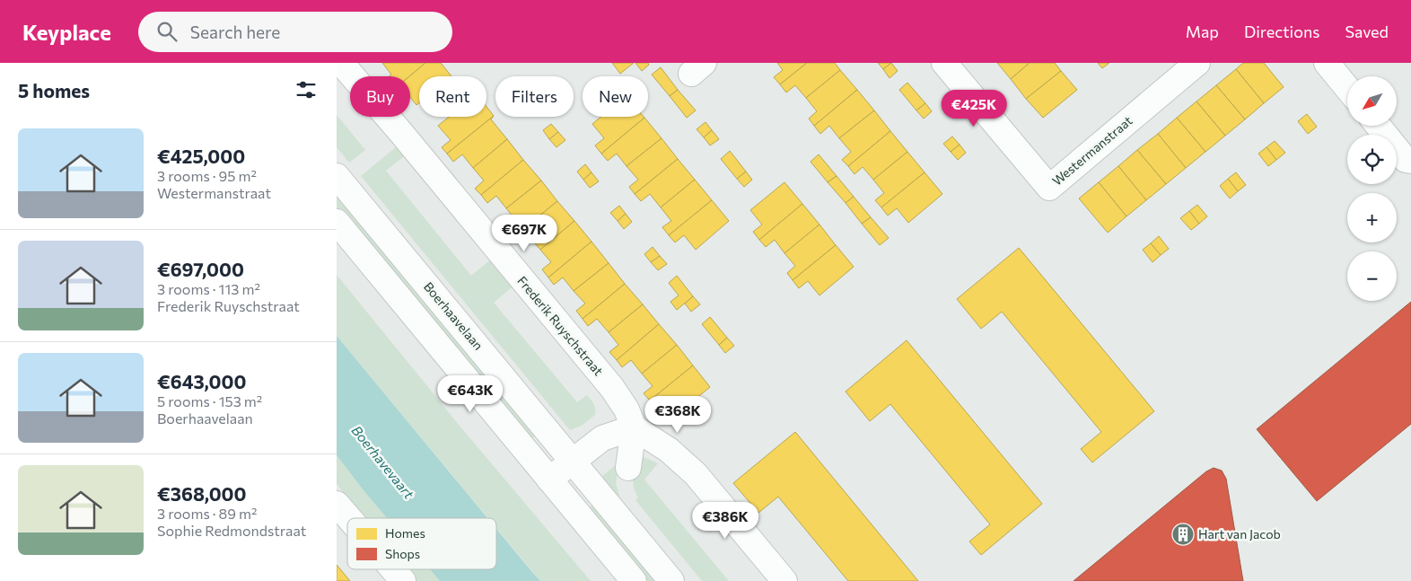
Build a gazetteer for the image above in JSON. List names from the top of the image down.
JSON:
{
  "streets": {
    "street": ["Westermanstraat", "Boerhaavelaan", "Frederik Ruyschstraat"]
  },
  "water": ["Boerhavevaart"],
  "places": {
    "building": ["Hart van Jacob"]
  },
  "legend": ["Homes", "Shops"],
  "north": "bottom left",
  "page": {
    "header": "Keyplace",
    "search": "Search here",
    "nav": ["Map", "Directions", "Saved"],
    "heading": "5 homes",
    "map_buttons": ["+", "−"],
    "chip": [
      "Buy",
      "Rent",
      "Filters",
      "New"
    ],
    "price": [
      "€425K",
      "€697K",
      "€643K",
      "€368K",
      "€386K"
    ],
    "list": [
      {
        "name": "€425,000",
        "note": "3 rooms · 95 m² · Westermanstraat"
      },
      {
        "name": "€697,000",
        "note": "3 rooms · 113 m² · Frederik Ruyschstraat"
      },
      {
        "name": "€643,000",
        "note": "5 rooms · 153 m² · Boerhaavelaan"
      },
      {
        "name": "€368,000",
        "note": "3 rooms · 89 m² · Sophie Redmondstraat"
      }
    ]
  }
}
